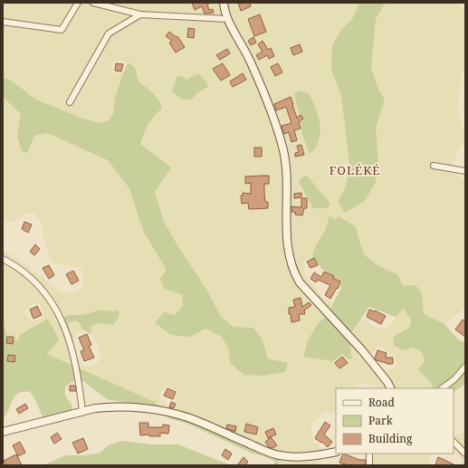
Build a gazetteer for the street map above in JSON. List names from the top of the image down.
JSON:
{
  "districts": ["FOLÉKÉ"],
  "legend": ["Road", "Park", "Building"]
}
